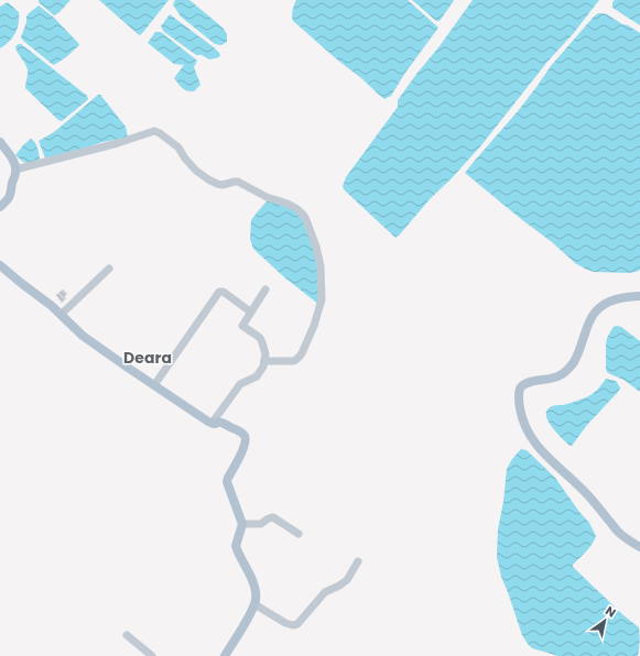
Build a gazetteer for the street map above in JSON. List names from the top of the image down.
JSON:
{
  "districts": ["Deara"],
  "north": "top right"
}
